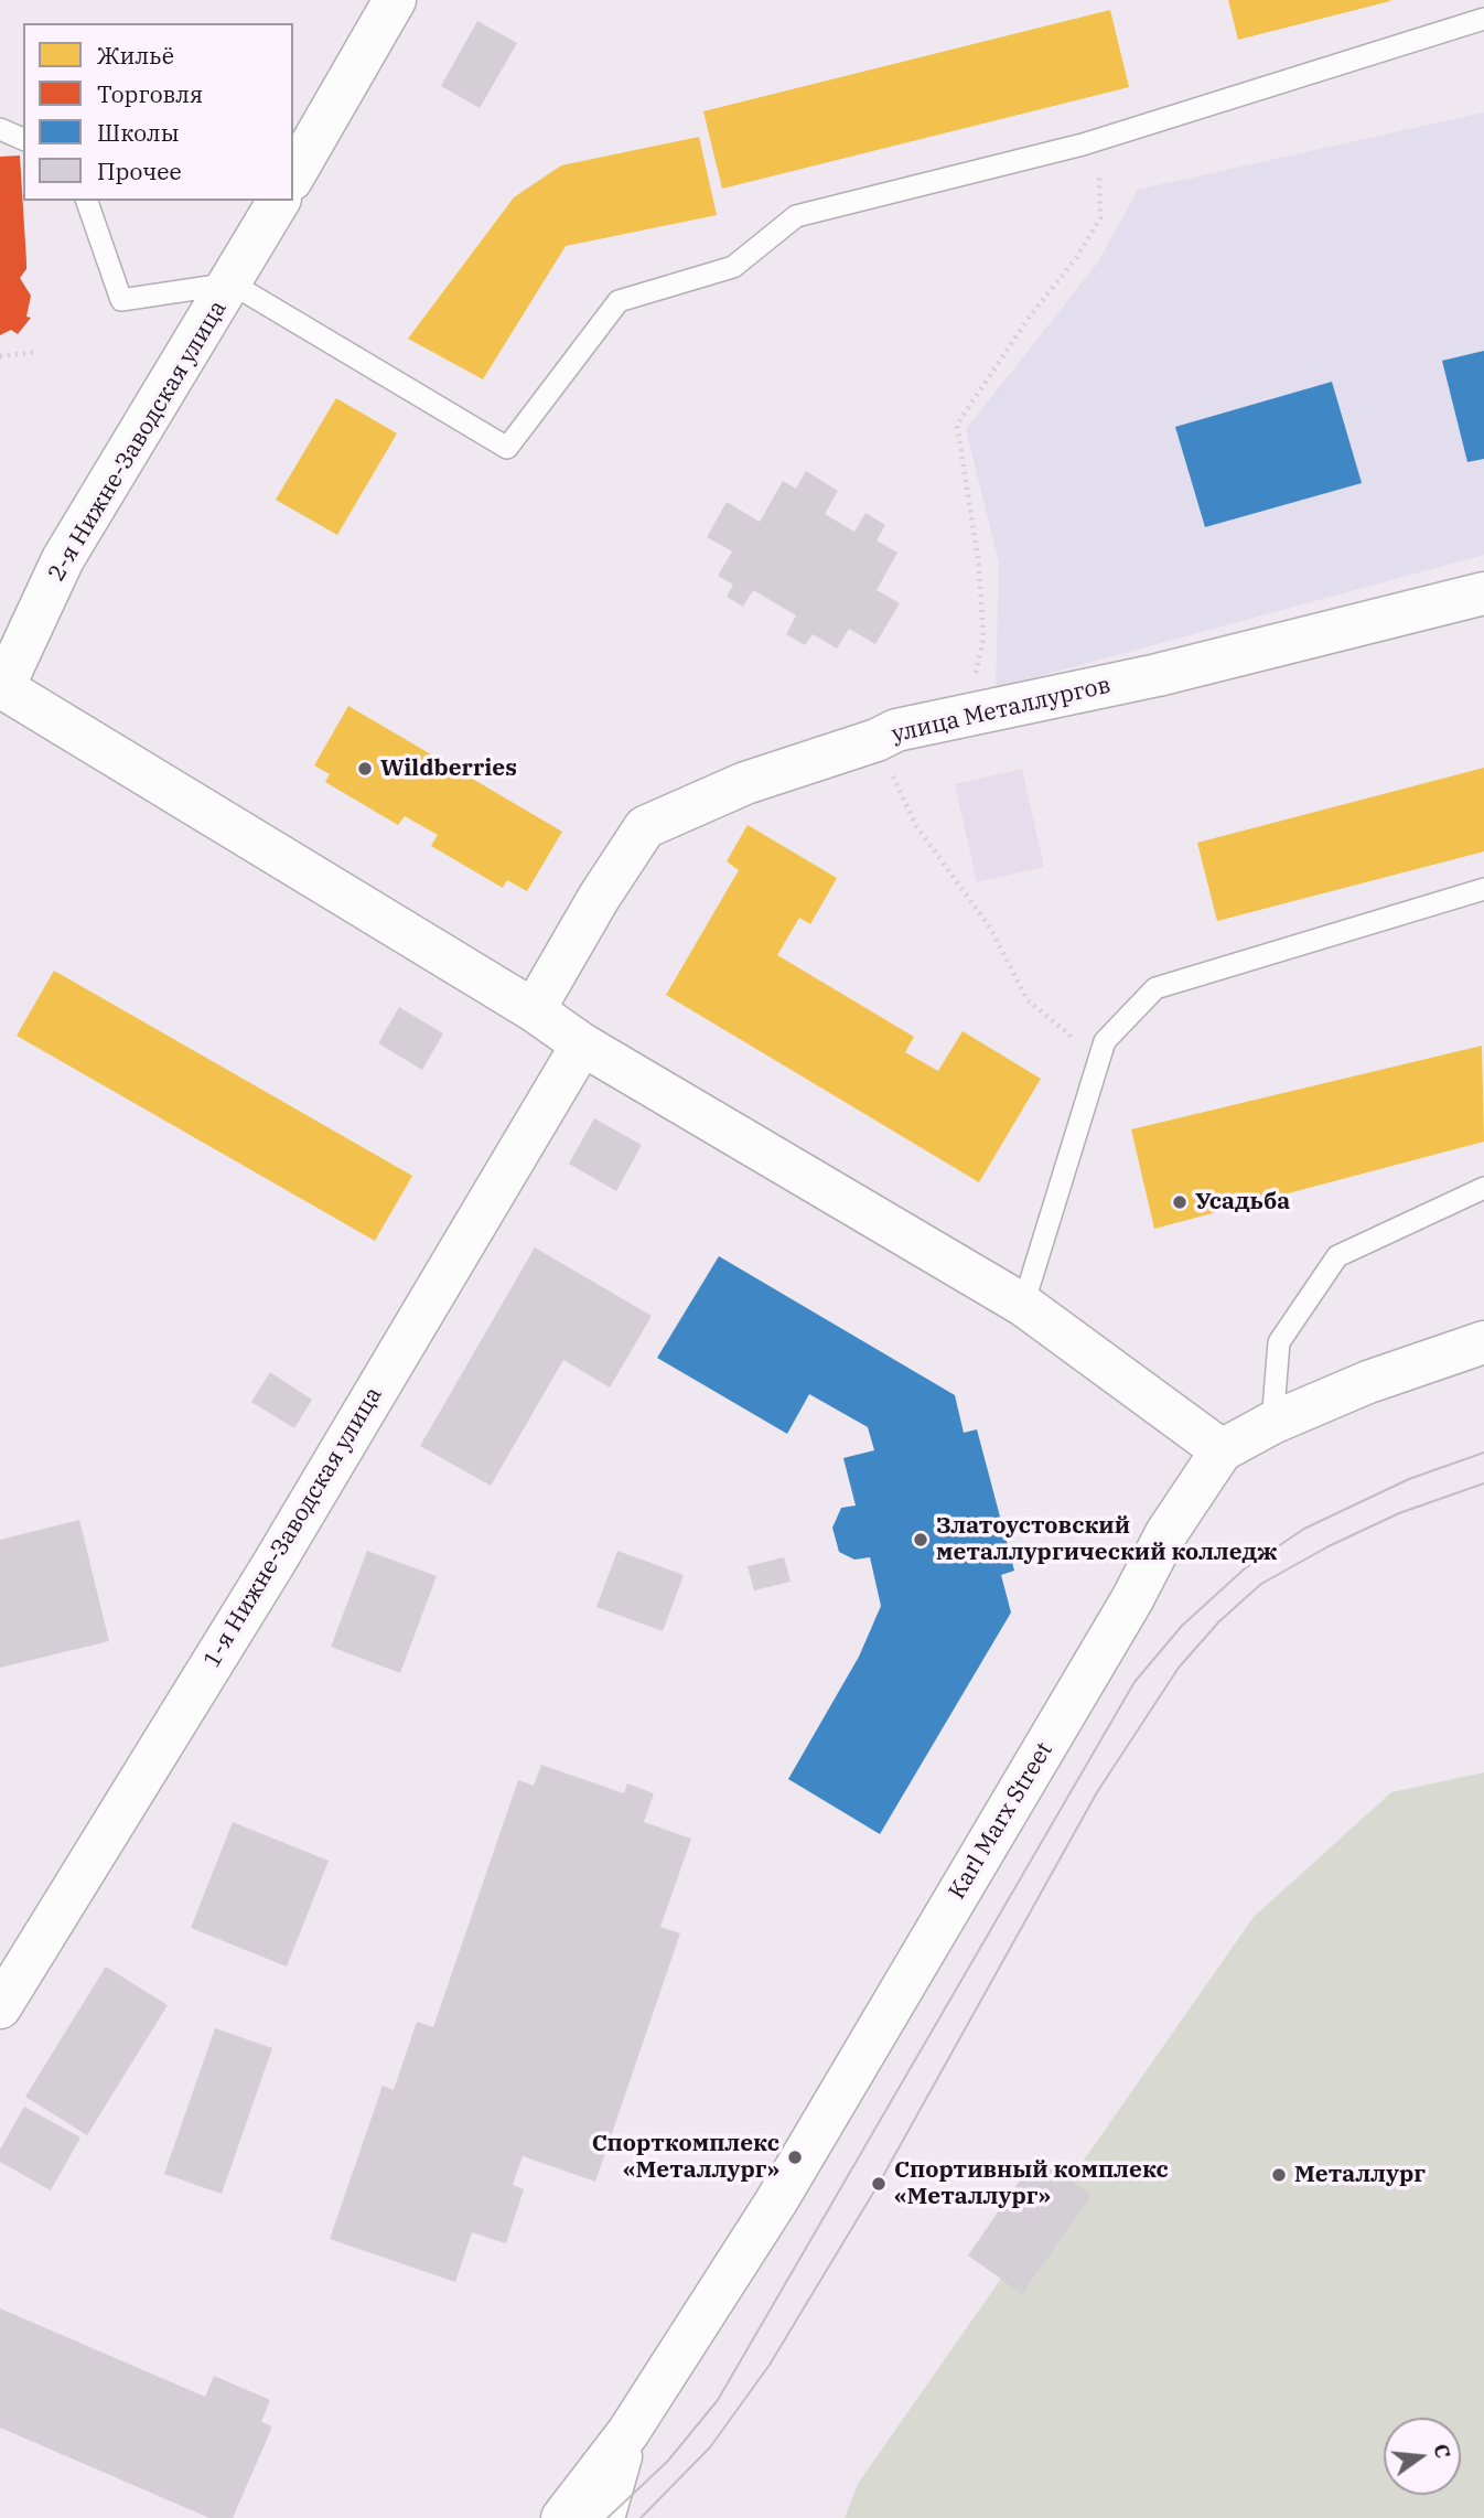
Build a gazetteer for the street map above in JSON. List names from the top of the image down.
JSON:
{
  "streets": {
    "main road": [
      "2-я Нижне-Заводская улица",
      "улица Металлургов",
      "1-я Нижне-Заводская улица",
      "Karl Marx Street"
    ]
  },
  "places": [
    "Wildberries",
    "Усадьба",
    "Златоустовский металлургический колледж",
    "Спорткомплекс «Металлург»",
    "Металлург",
    "Спортивный комплекс «Металлург»"
  ],
  "legend": [
    "Жильё",
    "Торговля",
    "Школы",
    "Прочее"
  ],
  "north": "right"
}
